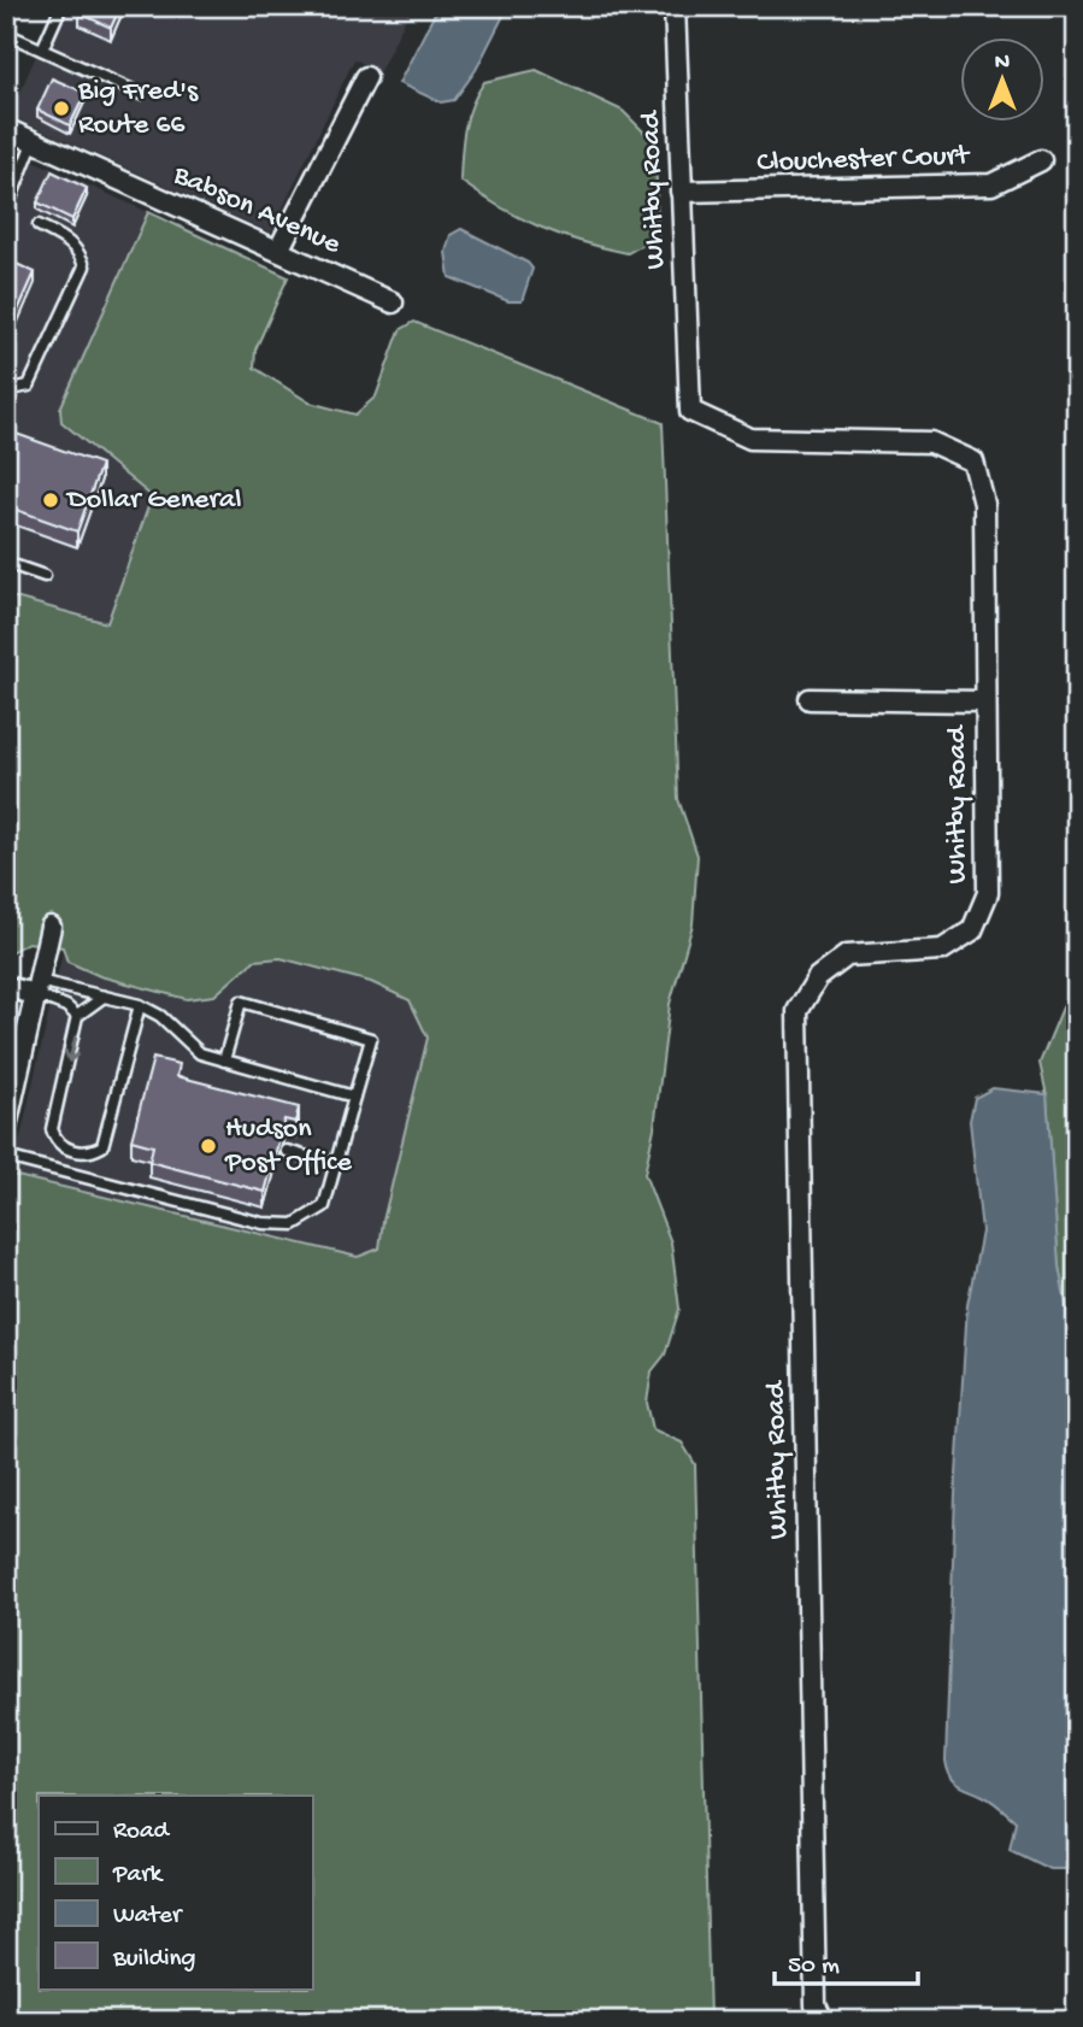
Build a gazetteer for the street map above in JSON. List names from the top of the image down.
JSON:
{
  "streets": {
    "street": ["Clouchester Court", "Whitby Road", "Babson Avenue"]
  },
  "crossings": [
    ["Clouchester Court", "Whitby Road"]
  ],
  "places": ["Big Fred's Route 66", "Dollar General", "Hudson Post Office"],
  "legend": [
    "Road",
    "Park",
    "Water",
    "Building"
  ],
  "scale_bar": "50 m",
  "north": "top"
}
